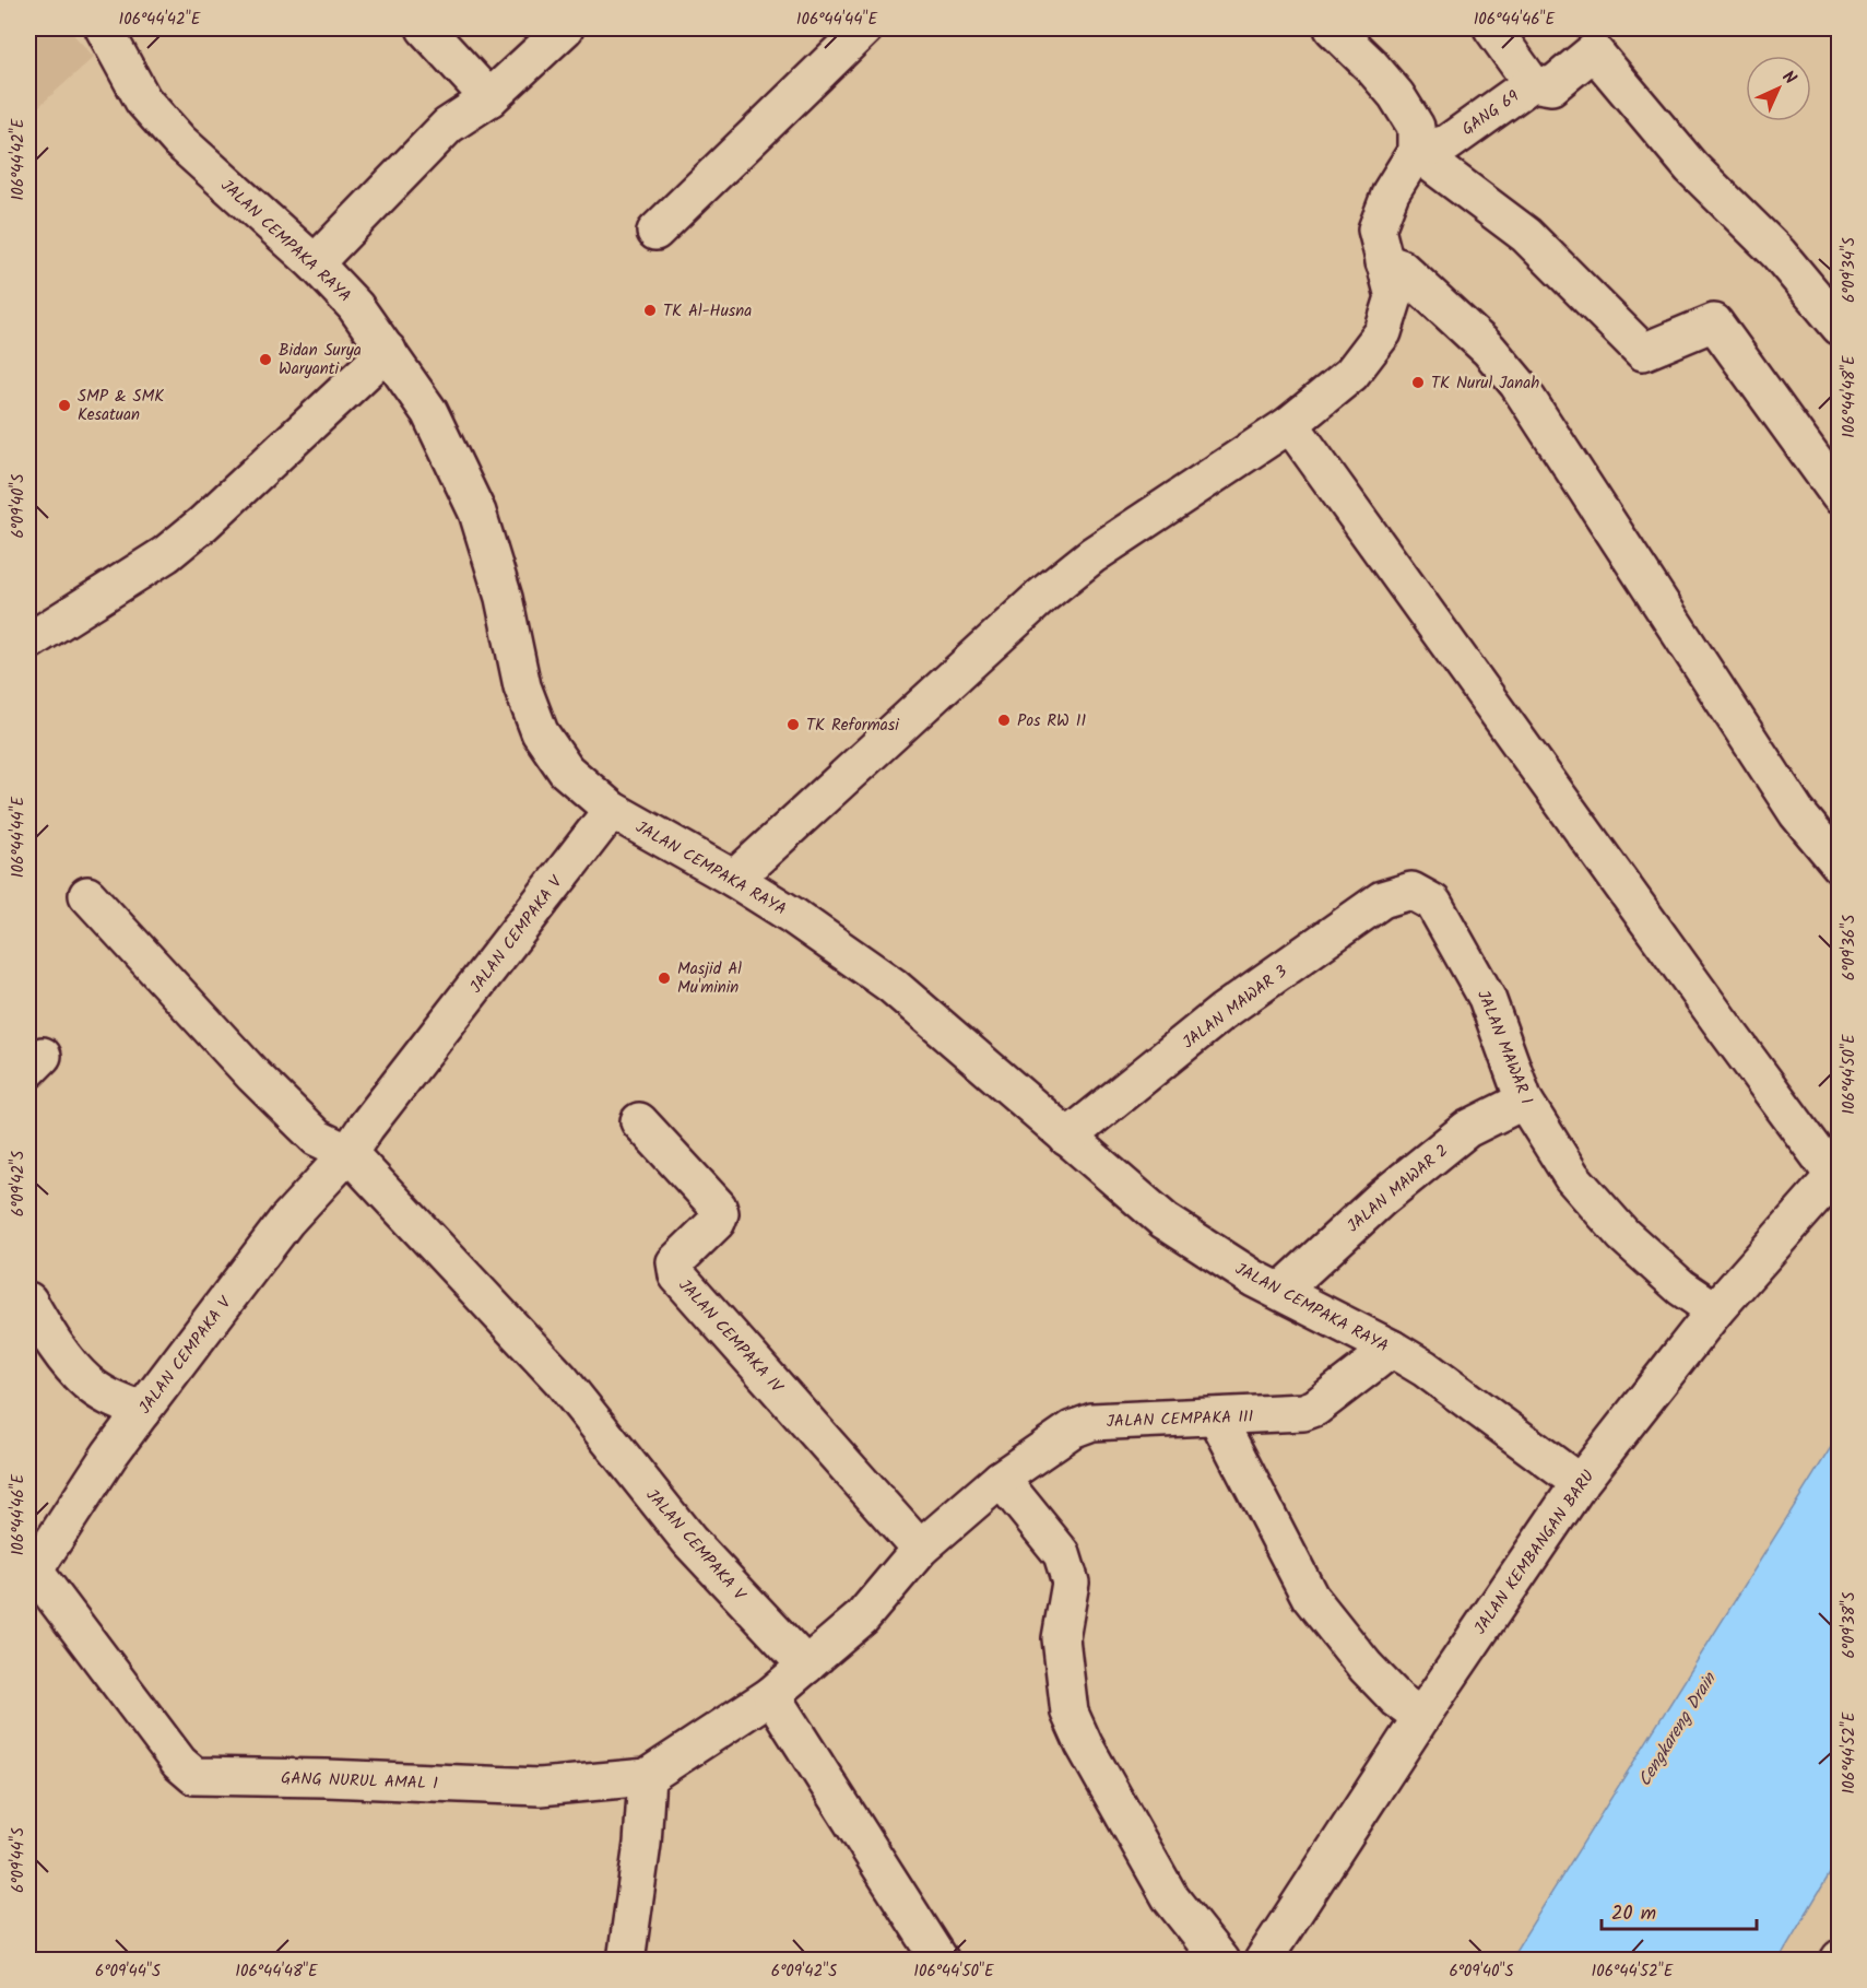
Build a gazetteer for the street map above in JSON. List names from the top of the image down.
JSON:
{
  "streets": {
    "street": [
      "GANG 69",
      "JALAN CEMPAKA RAYA",
      "JALAN CEMPAKA V",
      "JALAN MAWAR 3",
      "JALAN MAWAR 1",
      "JALAN MAWAR 2",
      "JALAN CEMPAKA IV",
      "JALAN CEMPAKA III",
      "JALAN KEMBANGAN BARU",
      "GANG NURUL AMAL 1"
    ]
  },
  "crossings": [
    ["JALAN CEMPAKA RAYA", "JALAN CEMPAKA V"],
    ["JALAN CEMPAKA RAYA", "JALAN MAWAR 3"],
    ["JALAN CEMPAKA RAYA", "JALAN MAWAR 2"],
    ["JALAN CEMPAKA RAYA", "JALAN CEMPAKA III"],
    ["JALAN CEMPAKA RAYA", "JALAN KEMBANGAN BARU"],
    ["JALAN CEMPAKA V", "JALAN CEMPAKA III"],
    ["JALAN CEMPAKA V", "GANG NURUL AMAL 1"],
    ["JALAN MAWAR 3", "JALAN MAWAR 1"],
    ["JALAN MAWAR 1", "JALAN MAWAR 2"],
    ["JALAN MAWAR 1", "JALAN KEMBANGAN BARU"],
    ["JALAN CEMPAKA IV", "JALAN CEMPAKA III"]
  ],
  "water": ["Cengkareng Drain"],
  "places": [
    "TK Al-Husna",
    "Bidan Surya Waryanti",
    "TK Nurul Janah",
    "SMP & SMK Kesatuan",
    "Pos RW 11",
    "TK Reformasi",
    "Masjid Al Mu'minin"
  ],
  "scale_bar": "20 m",
  "north": "top right",
  "coordinates": [
    "106°44'42\"E",
    "106°44'44\"E",
    "106°44'46\"E",
    "6°09'34\"S",
    "106°44'48\"E",
    "6°09'40\"S",
    "6°09'36\"S",
    "106°44'50\"E",
    "6°09'42\"S",
    "6°09'38\"S",
    "106°44'52\"E",
    "6°09'44\"S"
  ]
}
